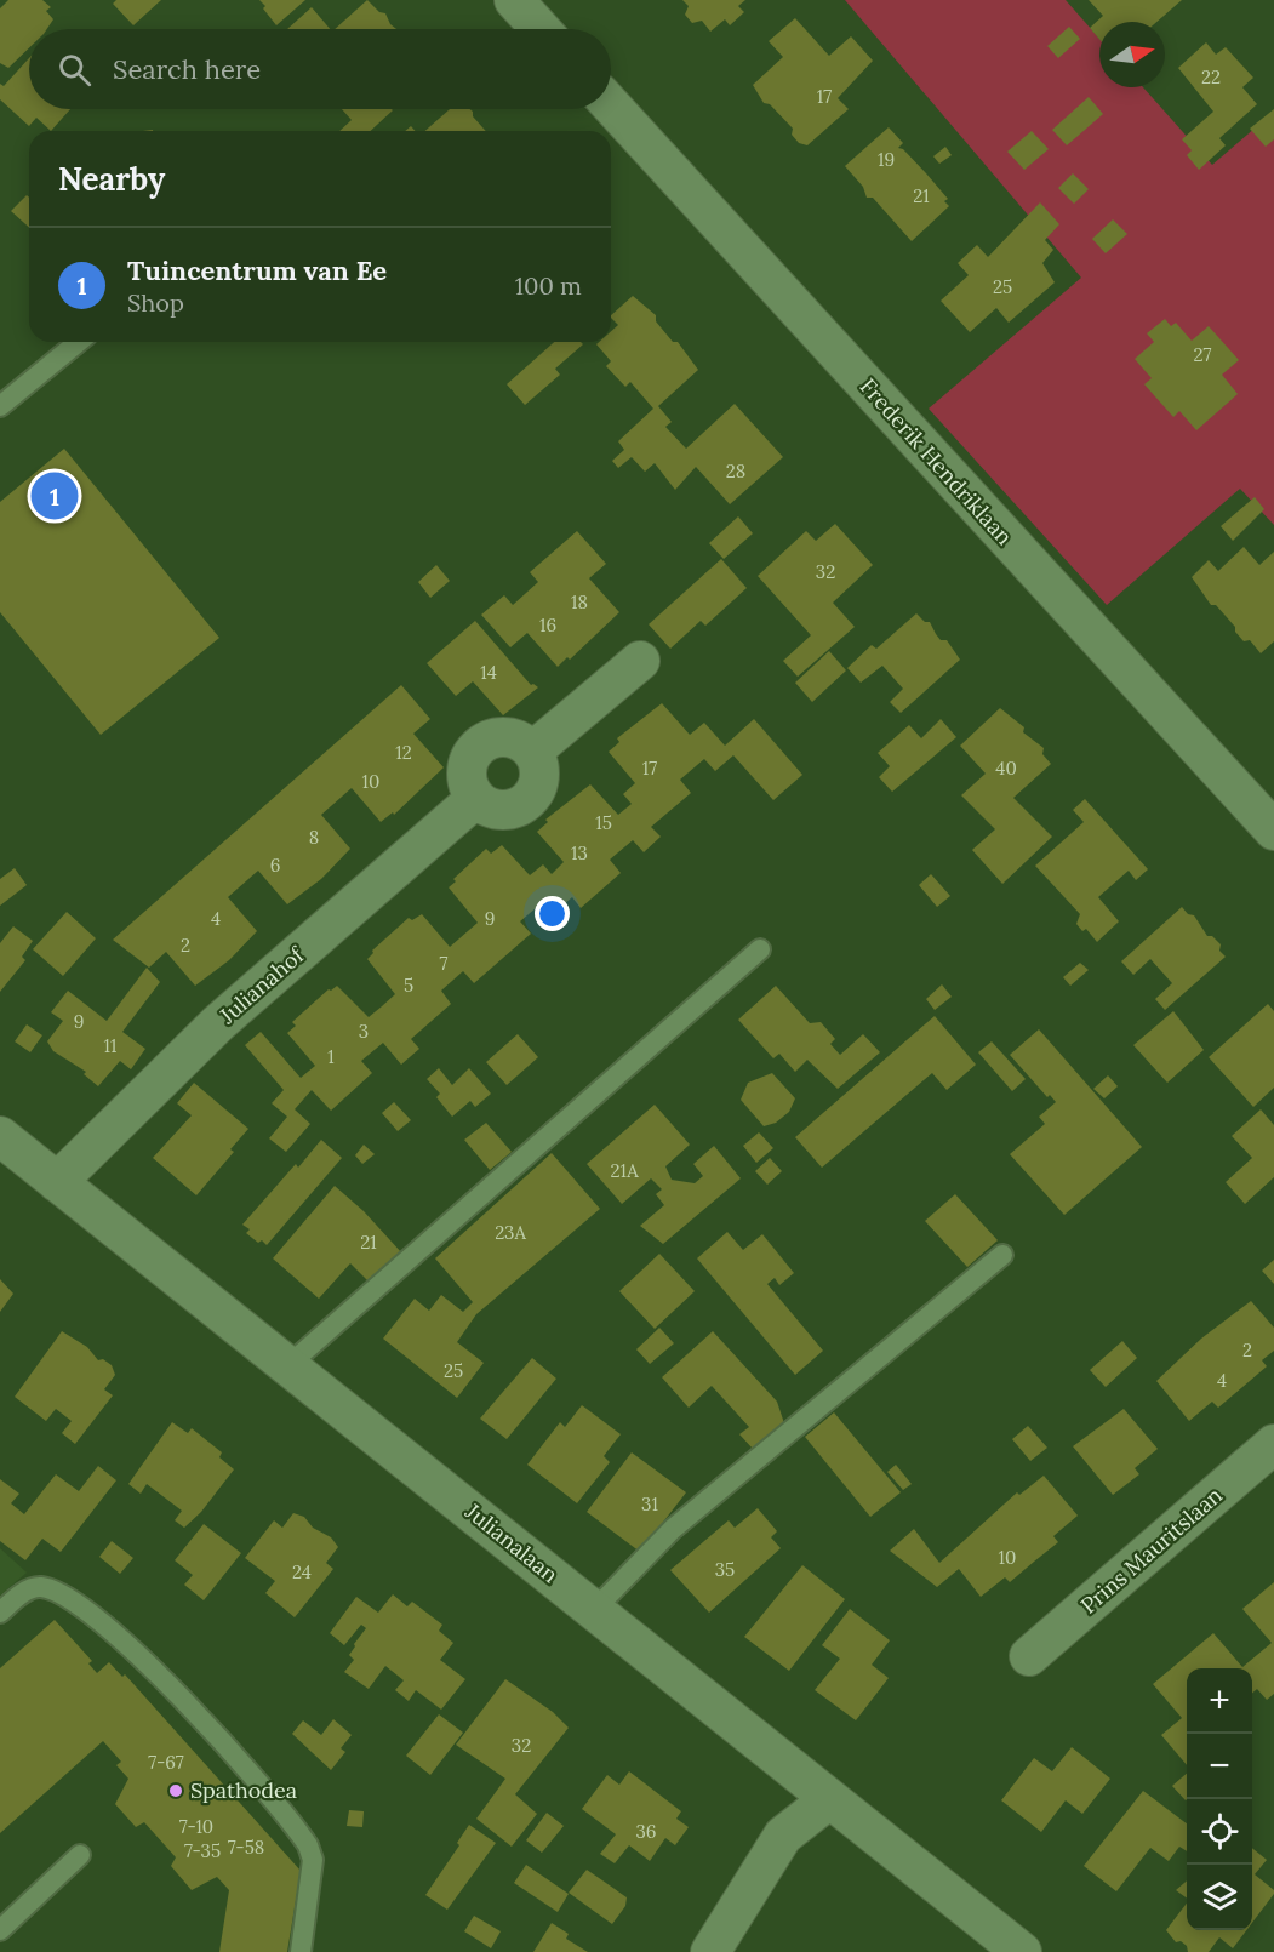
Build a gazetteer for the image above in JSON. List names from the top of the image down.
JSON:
{
  "streets": {
    "street": [
      "Frederik Hendriklaan",
      "Julianahof",
      "Julianalaan",
      "Prins Mauritslaan"
    ]
  },
  "crossings": [
    ["Julianahof", "Julianalaan"]
  ],
  "places": ["Spathodea"],
  "house_numbers": [
    "22",
    "17",
    "19",
    "21",
    "25",
    "27",
    "28",
    "32",
    "18",
    "16",
    "14",
    "12",
    "17",
    "40",
    "10",
    "15",
    "8",
    "13",
    "6",
    "4",
    "9",
    "2",
    "7",
    "5",
    "9",
    "3",
    "11",
    "1",
    "21A",
    "23A",
    "21",
    "2",
    "25",
    "4",
    "31",
    "10",
    "35",
    "24",
    "32",
    "7-67",
    "7-10",
    "36",
    "7-58",
    "7-35"
  ],
  "north": "right",
  "page": {
    "search": "Search here",
    "heading": "Nearby",
    "list": [
      {
        "mark": "1",
        "name": "Tuincentrum van Ee",
        "note": "Shop",
        "value": "100 m"
      }
    ],
    "pins": "1",
    "map_buttons": ["+", "−"]
  }
}
